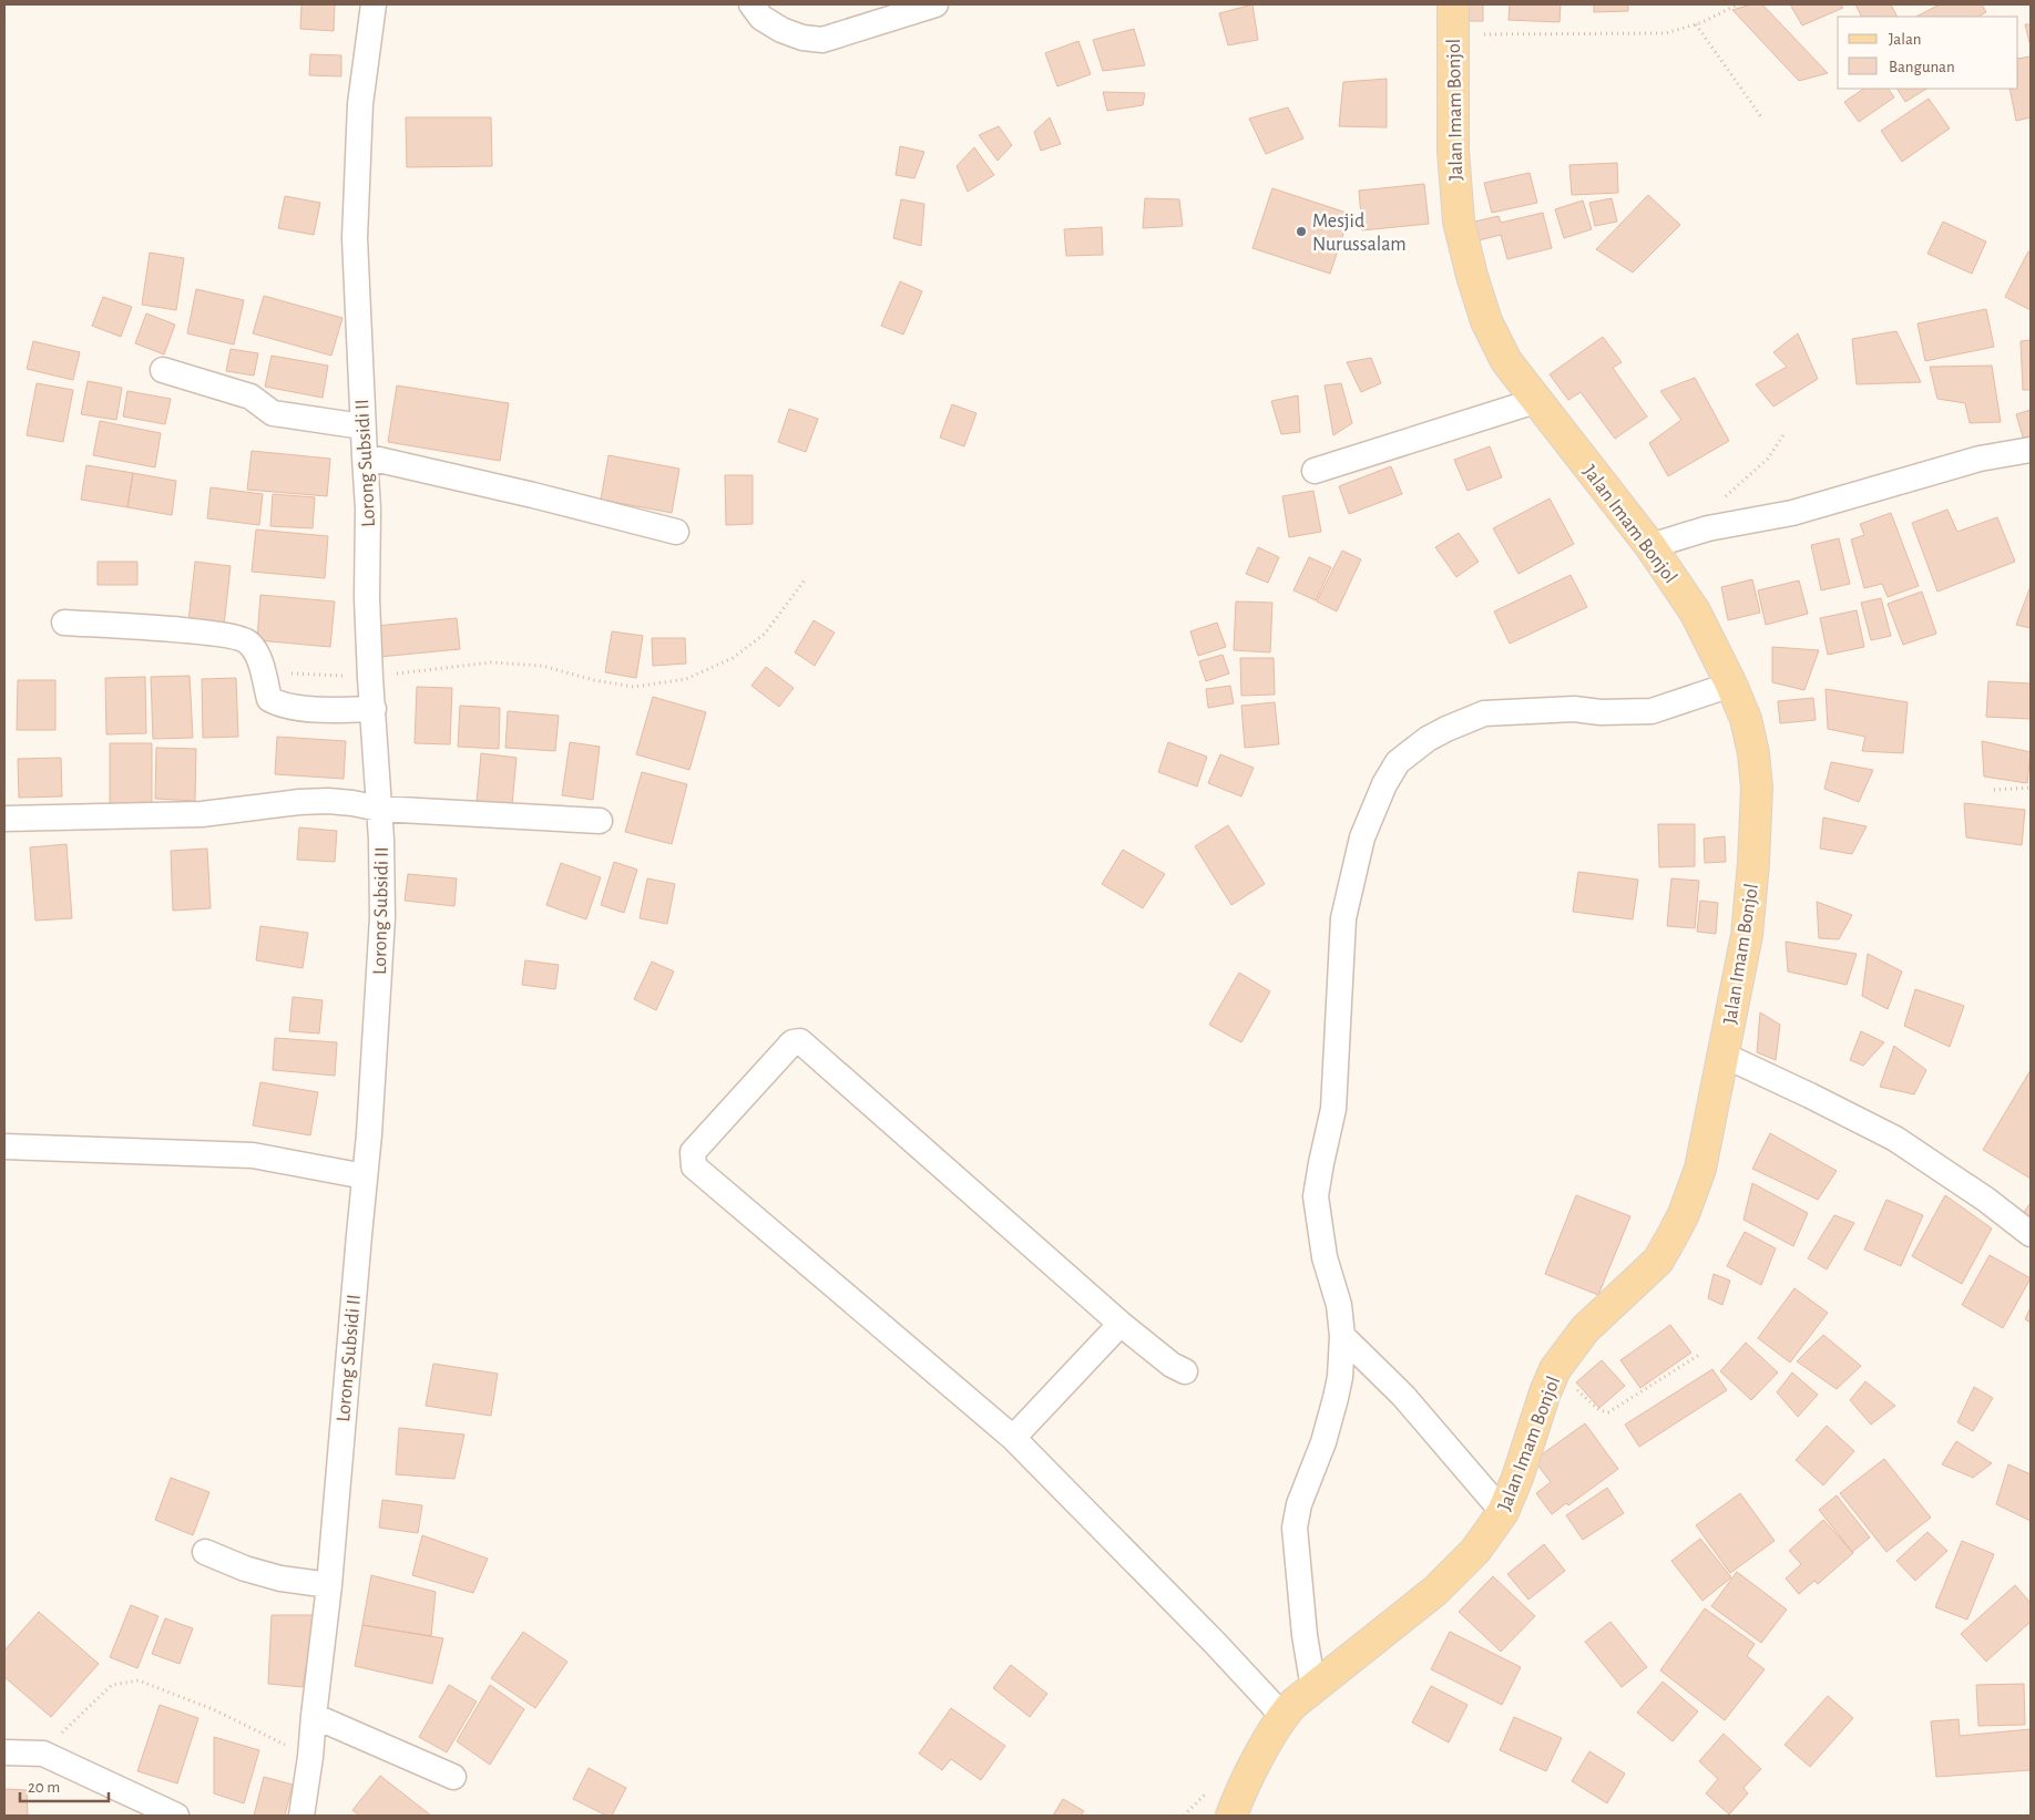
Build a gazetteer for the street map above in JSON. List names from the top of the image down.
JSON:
{
  "streets": {
    "main road": ["Jalan Imam Bonjol"],
    "street": ["Lorong Subsidi II"]
  },
  "places": ["Mesjid Nurussalam"],
  "legend": ["Jalan", "Bangunan"],
  "scale_bar": "20 m"
}
